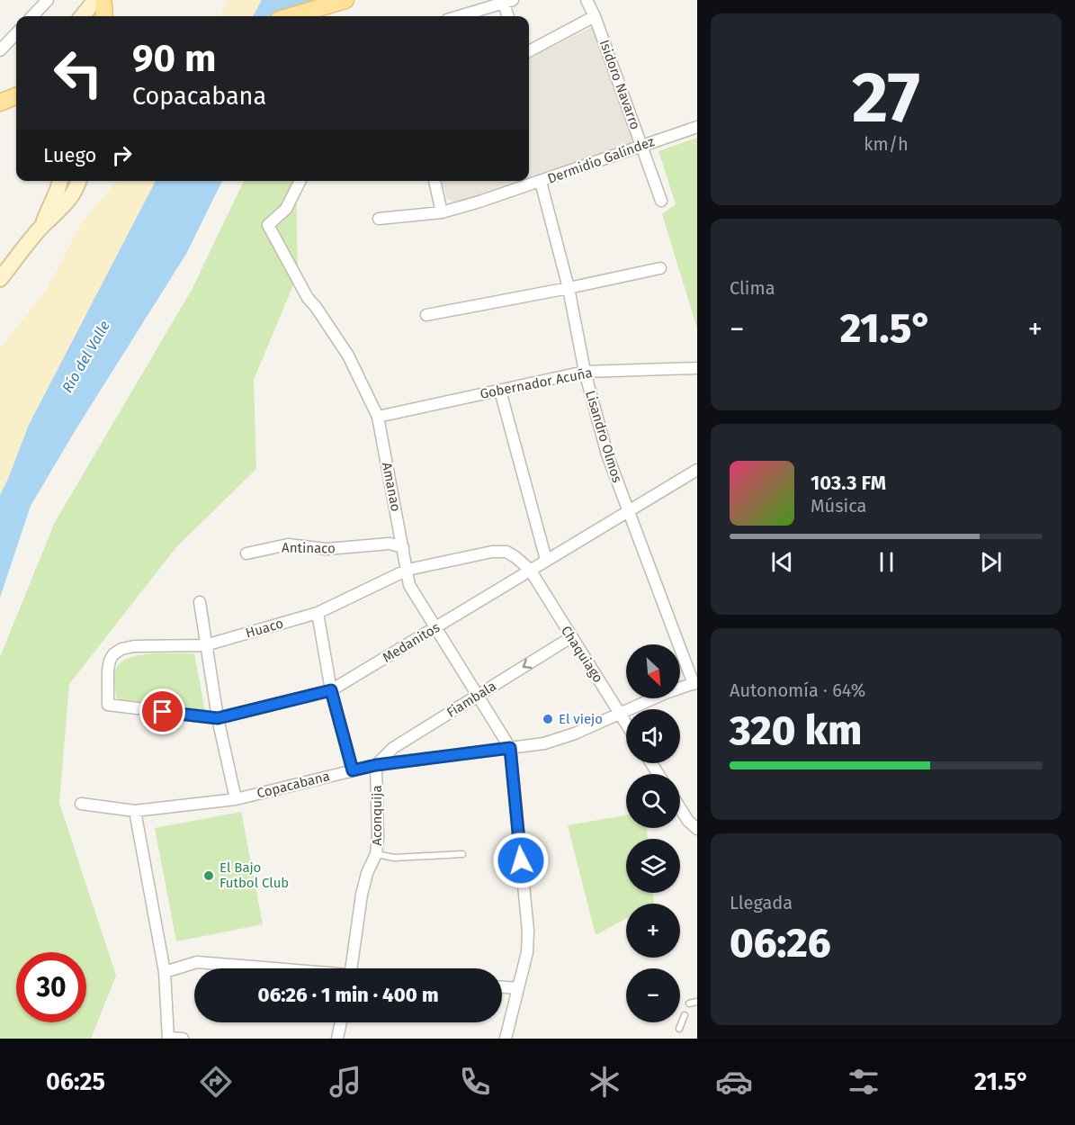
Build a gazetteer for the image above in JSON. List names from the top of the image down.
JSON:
{
  "streets": {
    "street": [
      "Isidoro Navarro",
      "Dermidio Galíndez",
      "Gobernador Acuña",
      "Lisandro Olmos",
      "Amanao",
      "Antinaco",
      "Huaco",
      "Medanitos",
      "Chaquiago",
      "Fiambala",
      "Copacabana",
      "Aconquija"
    ]
  },
  "crossings": [
    ["Isidoro Navarro", "Dermidio Galíndez"],
    ["Dermidio Galíndez", "Lisandro Olmos"],
    ["Gobernador Acuña", "Lisandro Olmos"],
    ["Gobernador Acuña", "Amanao"],
    ["Lisandro Olmos", "Medanitos"],
    ["Lisandro Olmos", "Copacabana"],
    ["Amanao", "Antinaco"],
    ["Amanao", "Huaco"],
    ["Amanao", "Medanitos"],
    ["Amanao", "Fiambala"],
    ["Amanao", "Copacabana"],
    ["Huaco", "Medanitos"],
    ["Medanitos", "Chaquiago"],
    ["Chaquiago", "Fiambala"],
    ["Chaquiago", "Copacabana"],
    ["Fiambala", "Copacabana"],
    ["Fiambala", "Aconquija"],
    ["Copacabana", "Aconquija"]
  ],
  "one_way": ["Fiambala"],
  "water": ["Río del Valle"],
  "places": ["El viejo", "El Bajo Futbol Club"],
  "north": "bottom right",
  "page": {
    "tile": [
      ["27", "km/h"],
      "Clima",
      ["Autonomía · 64%", "320 km"],
      ["Llegada", "06:26"]
    ],
    "turn": ["90 m", "Copacabana"],
    "then": "Luego",
    "heat": ["−", "21.5°", "+"],
    "song": ["103.3 FM", "Música"],
    "map_buttons": ["+", "−"],
    "limit": "30",
    "trip": "06:26 · 1 min · 400 m",
    "tabs": ["06:25", "21.5°"]
  }
}
